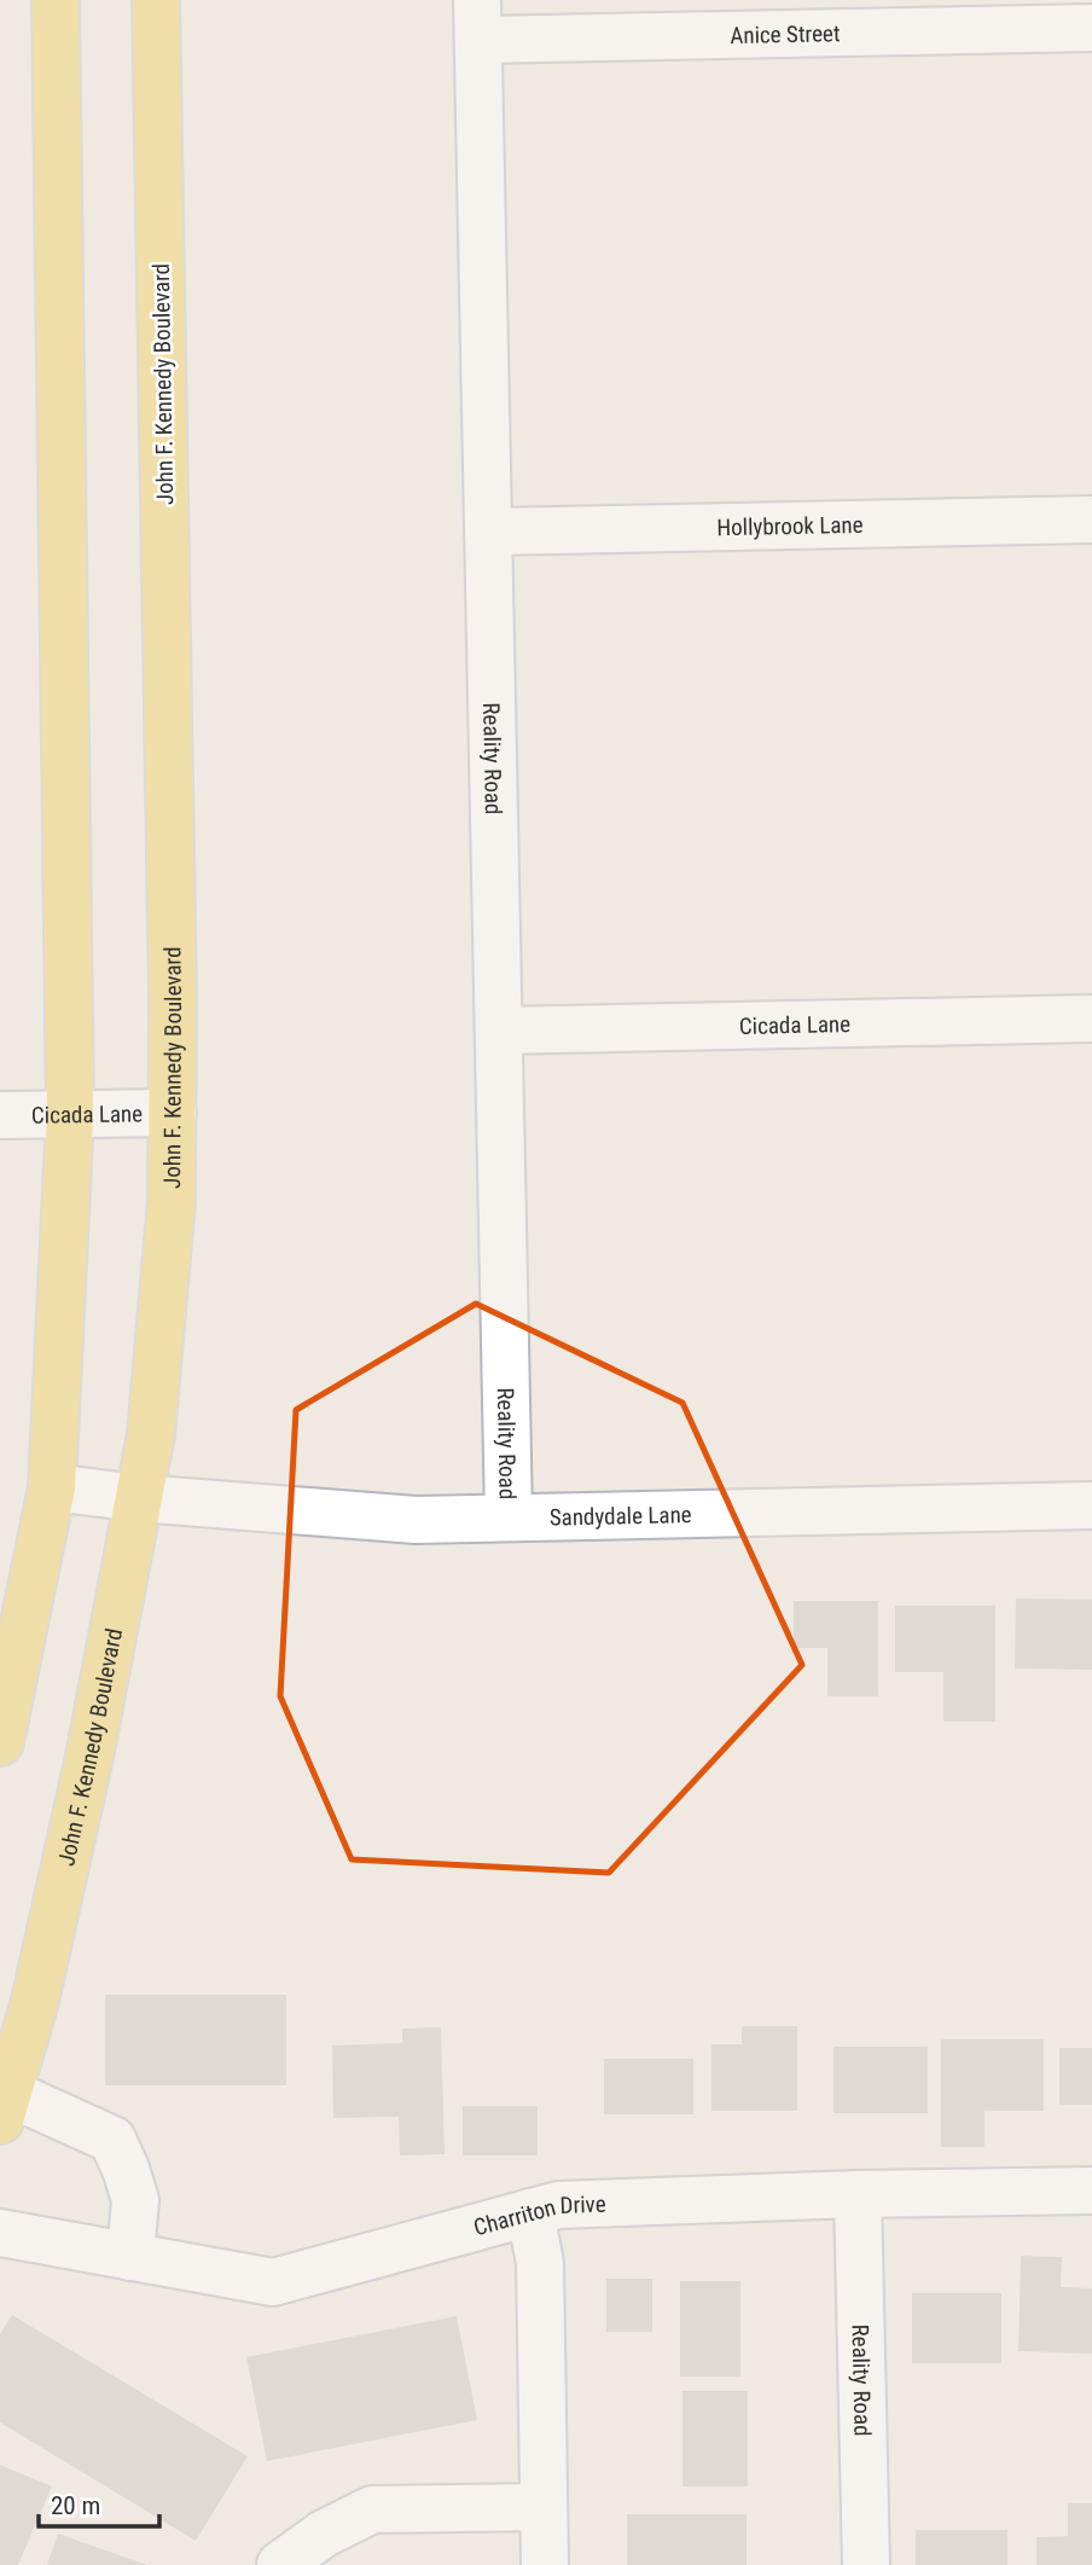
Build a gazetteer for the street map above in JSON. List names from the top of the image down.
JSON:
{
  "streets": {
    "main road": ["John F. Kennedy Boulevard"],
    "street": [
      "Anice Street",
      "Hollybrook Lane",
      "Reality Road",
      "Cicada Lane",
      "Sandydale Lane",
      "Charriton Drive"
    ]
  },
  "crossings": [
    ["Anice Street", "Reality Road"],
    ["John F. Kennedy Boulevard", "Cicada Lane"],
    ["John F. Kennedy Boulevard", "Sandydale Lane"],
    ["Hollybrook Lane", "Reality Road"],
    ["Reality Road", "Cicada Lane"],
    ["Reality Road", "Sandydale Lane"],
    ["Reality Road", "Charriton Drive"]
  ],
  "scale_bar": "20 m"
}
